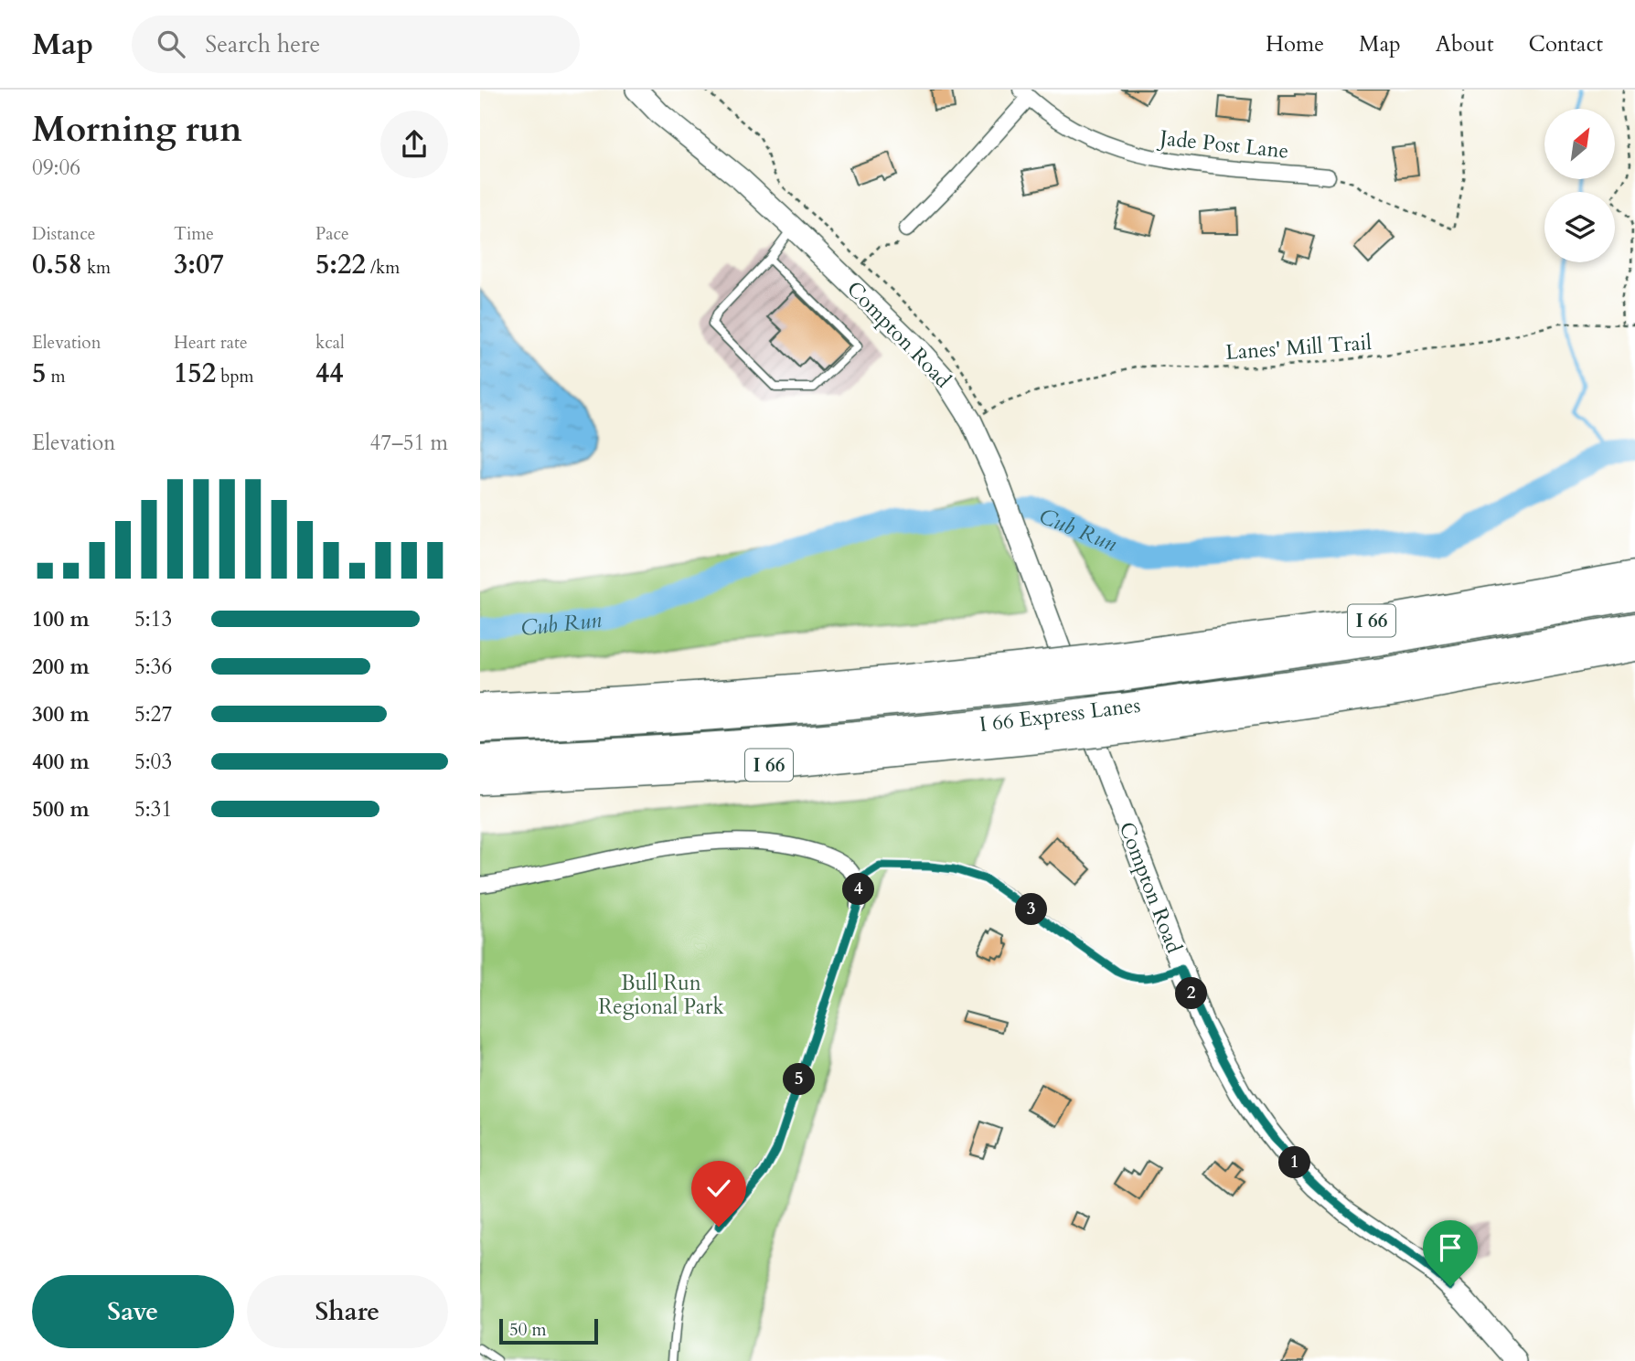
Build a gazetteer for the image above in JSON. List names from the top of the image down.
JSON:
{
  "streets": {
    "highway": ["I 66", "I 66 Express Lanes"],
    "street": ["Jade Post Lane", "Compton Road"],
    "path": ["Lanes' Mill Trail"]
  },
  "crossings": [
    ["Compton Road", "Lanes' Mill Trail"],
    ["I 66", "I 66 Express Lanes"]
  ],
  "water": ["Cub Run"],
  "parks": ["Bull Run Regional Park"],
  "scale_bar": "50 m",
  "north": "top right",
  "page": {
    "header": "Map",
    "search": "Search here",
    "nav": [
      "Home",
      "Map",
      "About",
      "Contact"
    ],
    "heading": ["Morning run", "09:06"],
    "stats": [
      ["Distance", "0.58 km"],
      ["Time", "3:07"],
      ["Pace", "5:22 /km"],
      ["Elevation", "5 m"],
      ["Heart rate", "152 bpm"],
      ["kcal", "44"]
    ],
    "chart": ["Elevation", "47–51 m"],
    "list": [
      {
        "name": "100 m",
        "note": "5:13"
      },
      {
        "name": "200 m",
        "note": "5:36"
      },
      {
        "name": "300 m",
        "note": "5:27"
      },
      {
        "name": "400 m",
        "note": "5:03"
      },
      {
        "name": "500 m",
        "note": "5:31"
      }
    ],
    "pins": [
      "4",
      "3",
      "2",
      "5",
      "1"
    ],
    "buttons": ["Save", "Share"],
    "scale": "50 m"
  }
}
